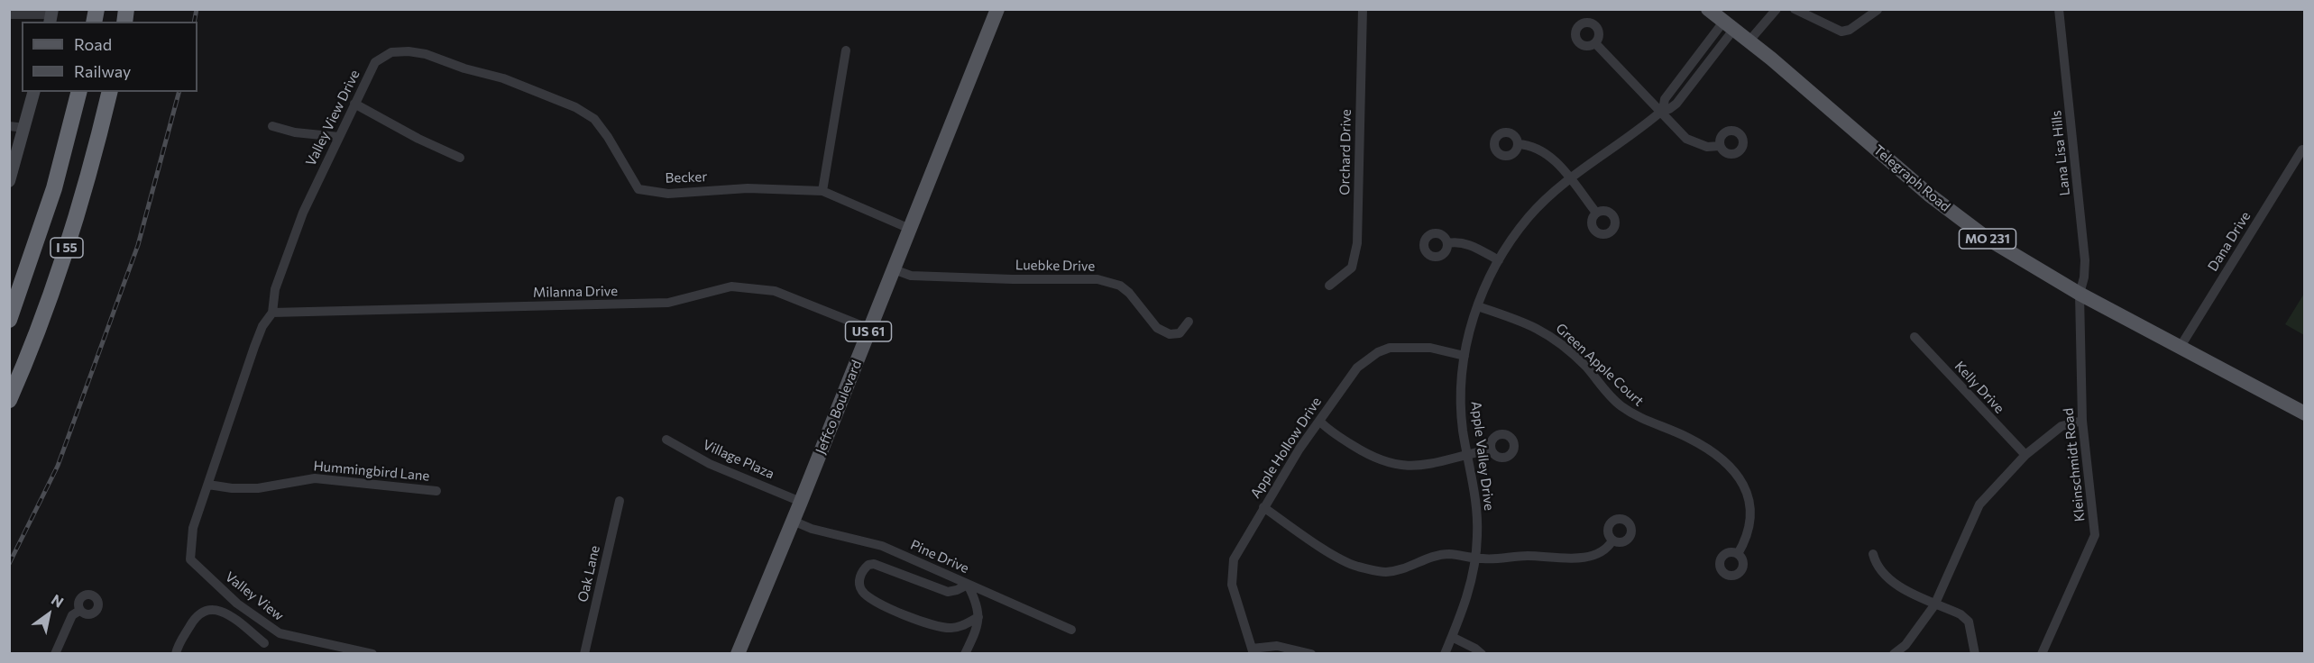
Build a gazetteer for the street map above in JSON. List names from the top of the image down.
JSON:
{
  "streets": {
    "highway": ["I 55"],
    "main road": [
      "Telegraph Road",
      "MO 231",
      "US 61",
      "Jeffco Boulevard"
    ],
    "street": [
      "Valley View Drive",
      "Orchard Drive",
      "Lana Lisa Hills",
      "Becker",
      "Dana Drive",
      "Luebke Drive",
      "Milanna Drive",
      "Green Apple Court",
      "Kelly Drive",
      "Apple Hollow Drive",
      "Apple Valley Drive",
      "Village Plaza",
      "Kleinschmidt Road",
      "Hummingbird Lane",
      "Pine Drive",
      "Oak Lane",
      "Valley View"
    ]
  },
  "crossings": [
    ["Valley View Drive", "Becker"],
    ["Valley View Drive", "Milanna Drive"],
    ["Lana Lisa Hills", "Telegraph Road"],
    ["Lana Lisa Hills", "Kleinschmidt Road"],
    ["Becker", "Jeffco Boulevard"],
    ["Telegraph Road", "Dana Drive"],
    ["Telegraph Road", "Apple Valley Drive"],
    ["Telegraph Road", "Kleinschmidt Road"],
    ["Luebke Drive", "Jeffco Boulevard"],
    ["Milanna Drive", "Jeffco Boulevard"],
    ["Green Apple Court", "Apple Valley Drive"],
    ["Jeffco Boulevard", "Village Plaza"],
    ["Jeffco Boulevard", "Pine Drive"],
    ["Apple Hollow Drive", "Apple Valley Drive"],
    ["Hummingbird Lane", "Valley View"]
  ],
  "legend": ["Road", "Railway"],
  "north": "top right"
}
